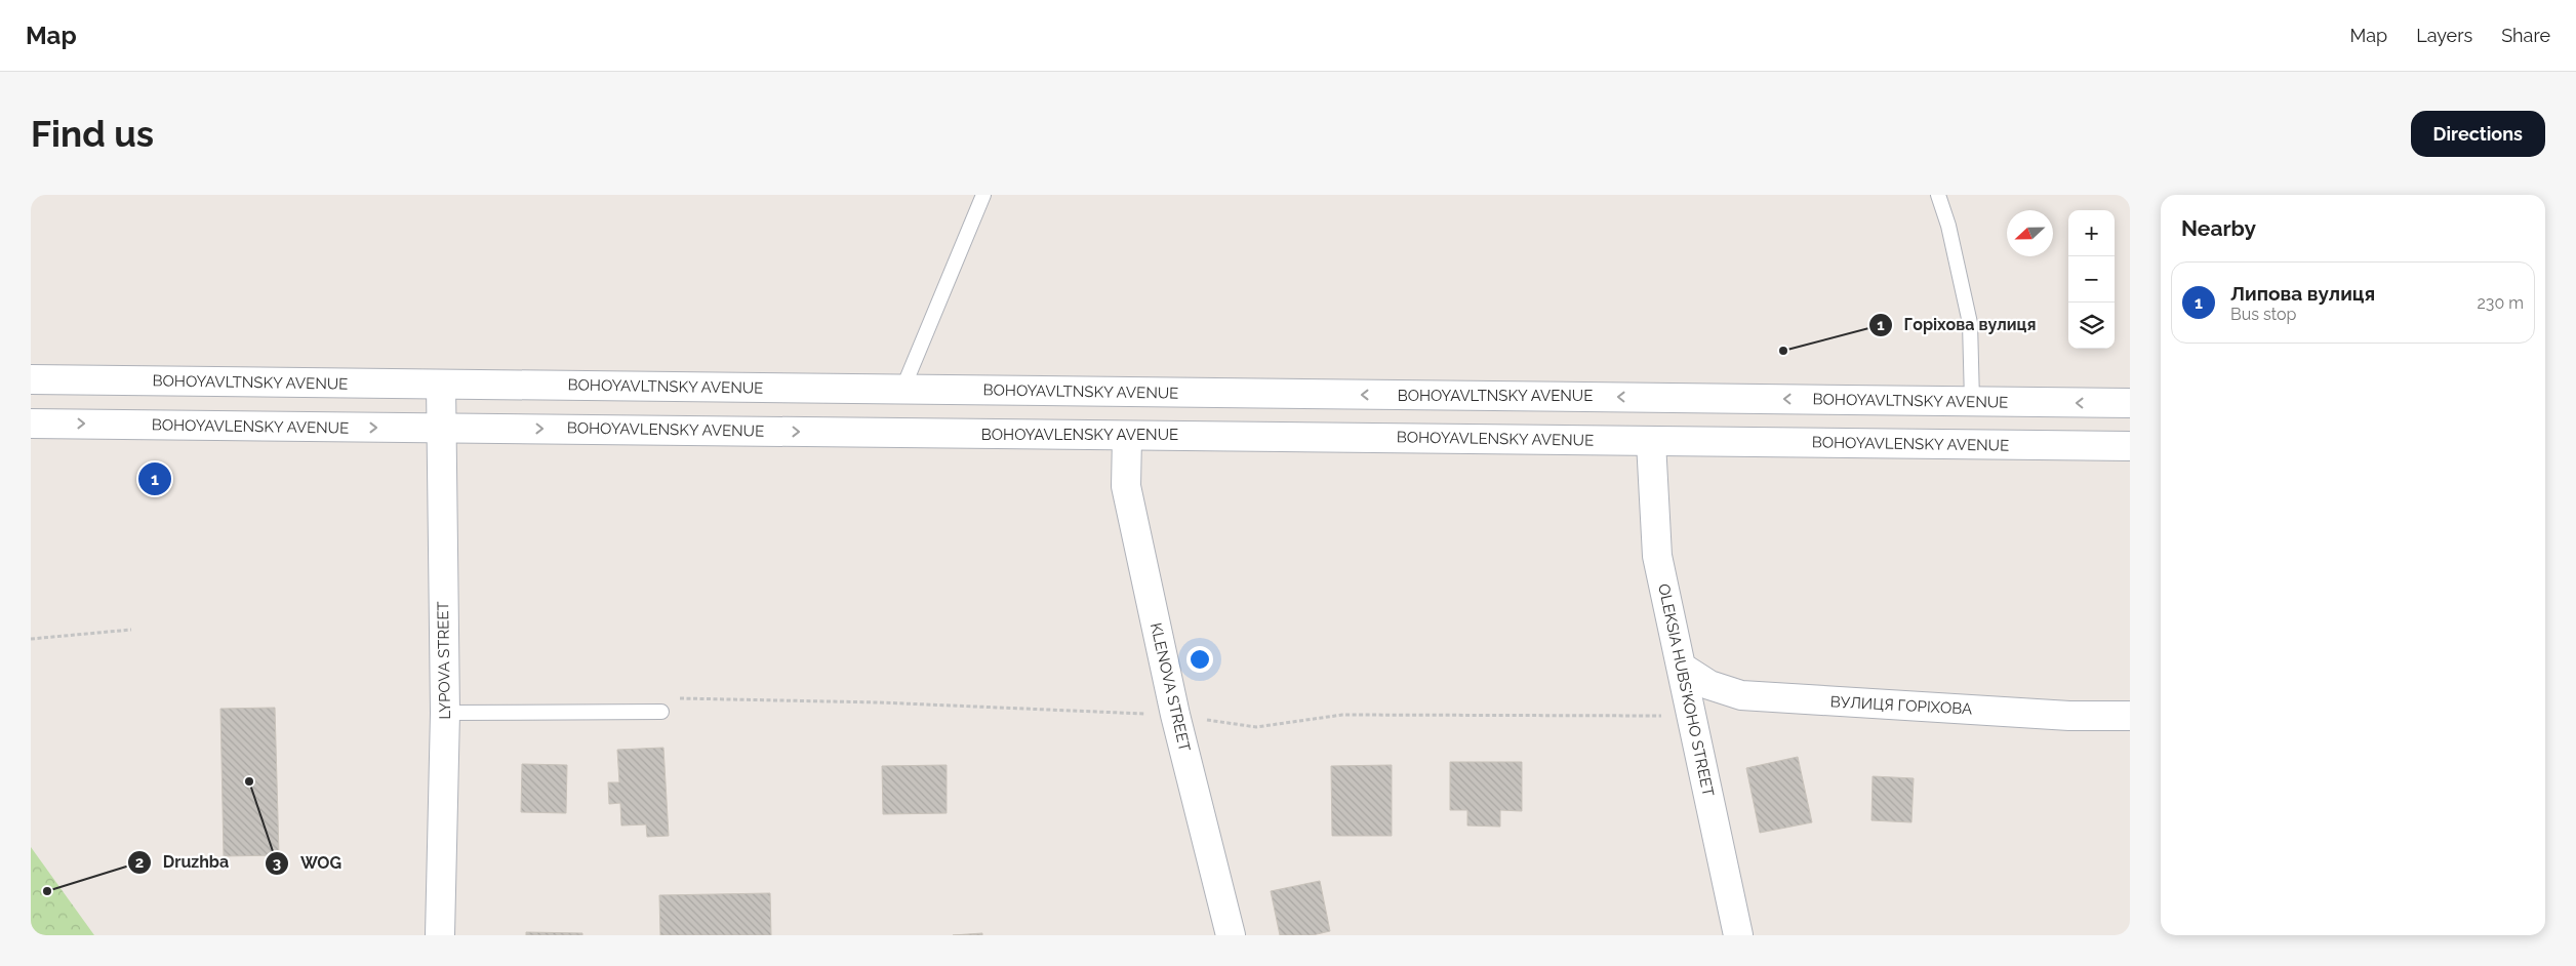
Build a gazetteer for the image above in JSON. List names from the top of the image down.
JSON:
{
  "streets": {
    "main road": [
      "BOHOYAVLTNSKY AVENUE",
      "BOHOYAVLENSKY AVENUE",
      "LYPOVA STREET",
      "KLENOVA STREET",
      "OLEKSIA HUBS'KOHO STREET",
      "ВУЛИЦЯ ГОРІХОВА"
    ]
  },
  "crossings": [
    ["BOHOYAVLTNSKY AVENUE", "LYPOVA STREET"],
    ["BOHOYAVLENSKY AVENUE", "LYPOVA STREET"],
    ["BOHOYAVLENSKY AVENUE", "KLENOVA STREET"],
    ["BOHOYAVLENSKY AVENUE", "OLEKSIA HUBS'KOHO STREET"],
    ["OLEKSIA HUBS'KOHO STREET", "ВУЛИЦЯ ГОРІХОВА"]
  ],
  "one_way": ["BOHOYAVLTNSKY AVENUE", "BOHOYAVLENSKY AVENUE"],
  "places": ["Горіхова вулиця", "WOG", "Druzhba"],
  "north": "left",
  "page": {
    "header": "Map",
    "nav": ["Map", "Layers", "Share"],
    "buttons": "Directions",
    "title": "Find us",
    "heading": "Nearby",
    "map_buttons": ["+", "−"],
    "list": [
      {
        "mark": "1",
        "name": "Липова вулиця",
        "note": "Bus stop",
        "value": "230 m"
      }
    ],
    "pins": "1"
  }
}
